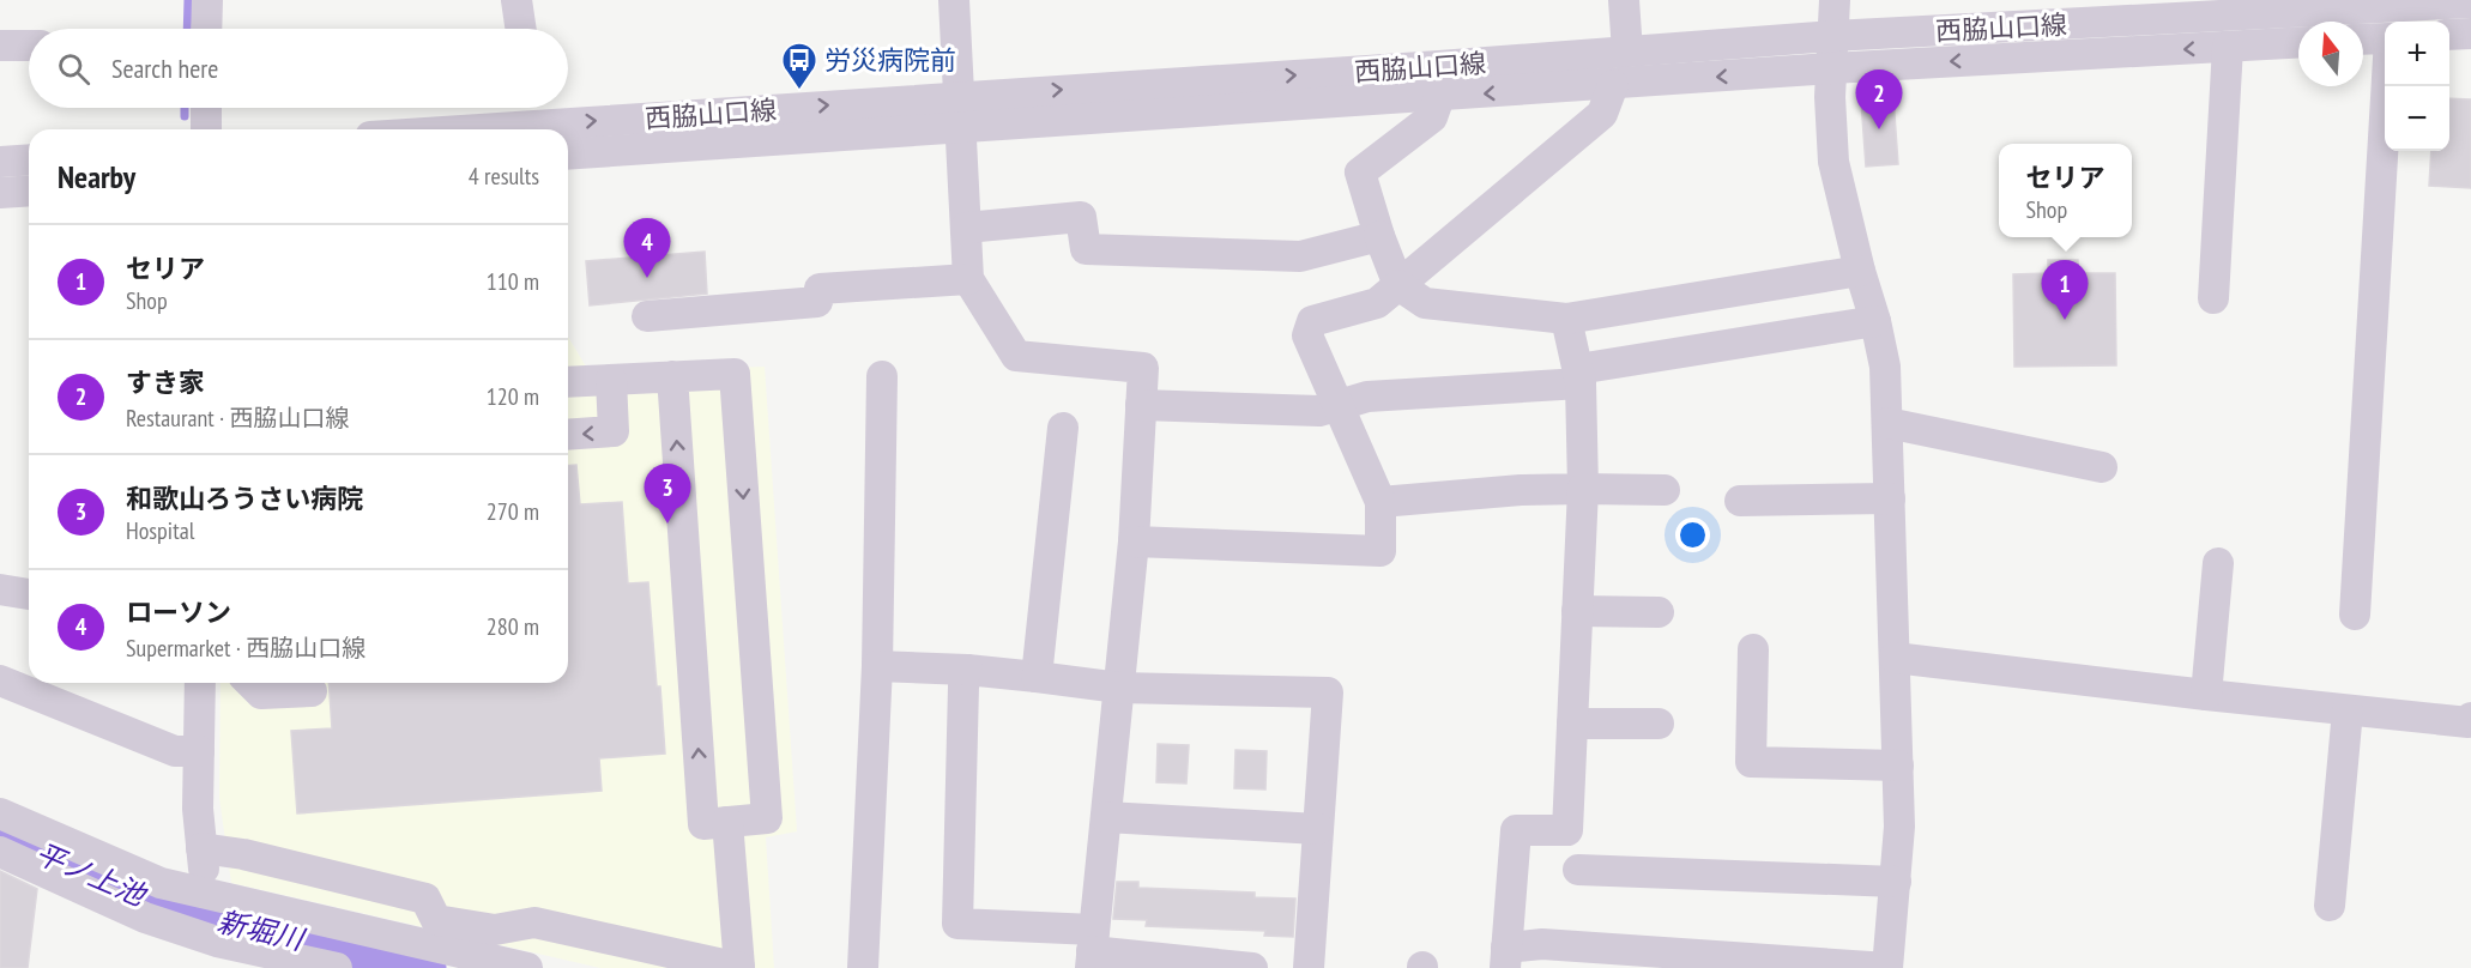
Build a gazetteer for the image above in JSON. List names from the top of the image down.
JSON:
{
  "streets": {
    "street": ["西脇山口線"]
  },
  "water": ["平ノ上池", "新堀川"],
  "places": {
    "bus stop": ["労災病院前"]
  },
  "north": "top",
  "page": {
    "map_buttons": ["+", "−"],
    "search": "Search here",
    "pins": [
      "2",
      "4",
      "1",
      "3"
    ],
    "heading": ["Nearby", "4 results"],
    "popup": ["セリア", "Shop"],
    "list": [
      {
        "mark": "1",
        "name": "セリア",
        "note": "Shop",
        "value": "110 m"
      },
      {
        "mark": "2",
        "name": "すき家",
        "note": "Restaurant · 西脇山口線",
        "value": "120 m"
      },
      {
        "mark": "3",
        "name": "和歌山ろうさい病院",
        "note": "Hospital",
        "value": "270 m"
      },
      {
        "mark": "4",
        "name": "ローソン",
        "note": "Supermarket · 西脇山口線",
        "value": "280 m"
      }
    ]
  }
}
